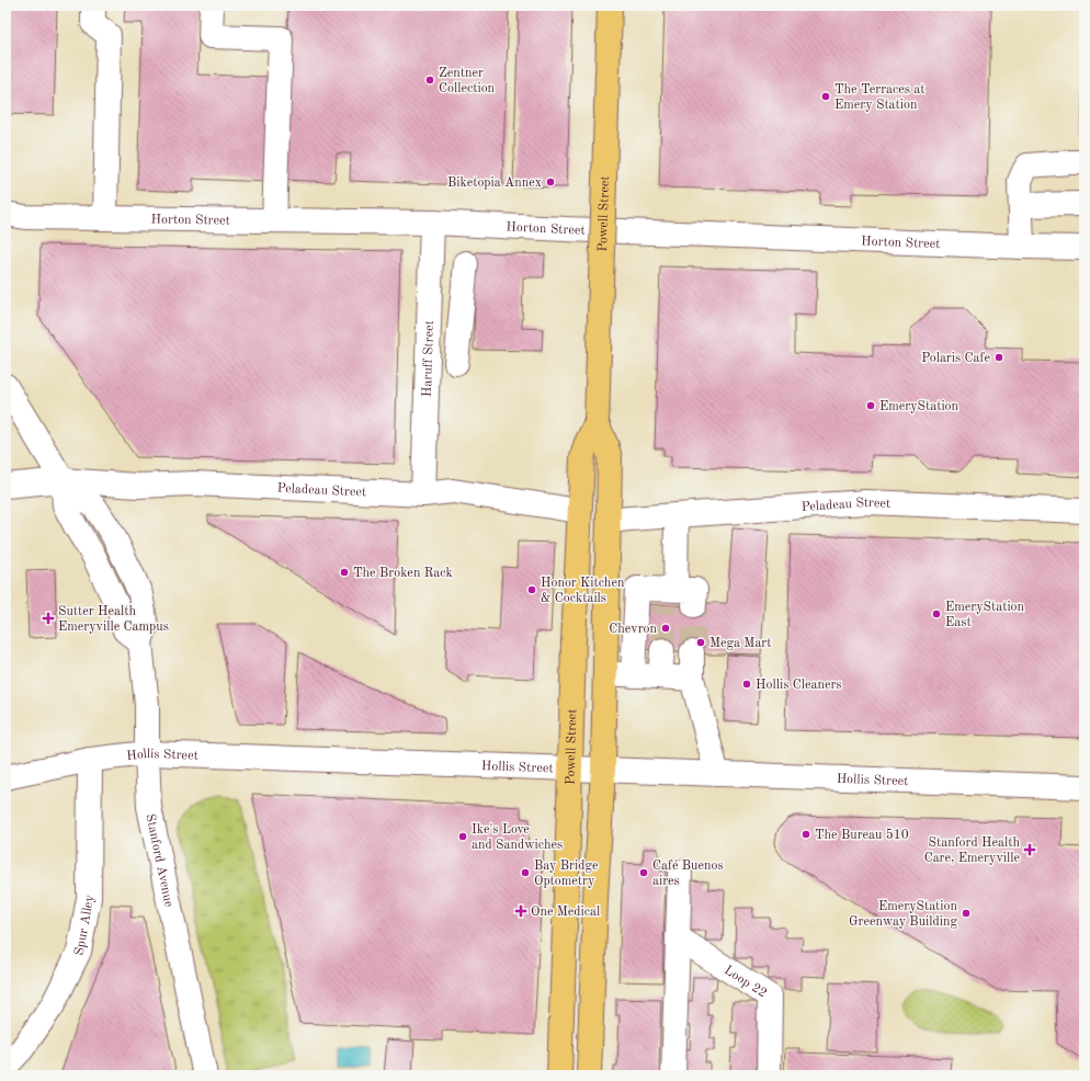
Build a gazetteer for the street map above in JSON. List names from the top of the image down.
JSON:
{
  "streets": {
    "main road": ["Powell Street"],
    "street": [
      "Horton Street",
      "Haruff Street",
      "Peladeau Street",
      "Hollis Street",
      "Stanford Avenue",
      "Spur Alley",
      "Loop 22"
    ]
  },
  "crossings": [
    ["Powell Street", "Peladeau Street"],
    ["Powell Street", "Hollis Street"],
    ["Horton Street", "Haruff Street"],
    ["Haruff Street", "Peladeau Street"],
    ["Peladeau Street", "Stanford Avenue"],
    ["Hollis Street", "Stanford Avenue"],
    ["Hollis Street", "Spur Alley"]
  ],
  "places": {
    "other": [
      "Zentner Collection",
      "The Terraces at Emery Station",
      "Biketopia Annex",
      "Polaris Cafe",
      "EmeryStation",
      "The Broken Rack",
      "Honor Kitchen & Cocktails",
      "EmeryStation East",
      "Chevron",
      "Mega Mart",
      "Hollis Cleaners",
      "The Bureau 510",
      "Ike's Love and Sandwiches",
      "Bay Bridge Optometry",
      "Café Buenos aires",
      "EmeryStation Greenway Building"
    ],
    "health": ["Sutter Health Emeryville Campus", "Stanford Health Care, Emeryville", "One Medical"]
  }
}
